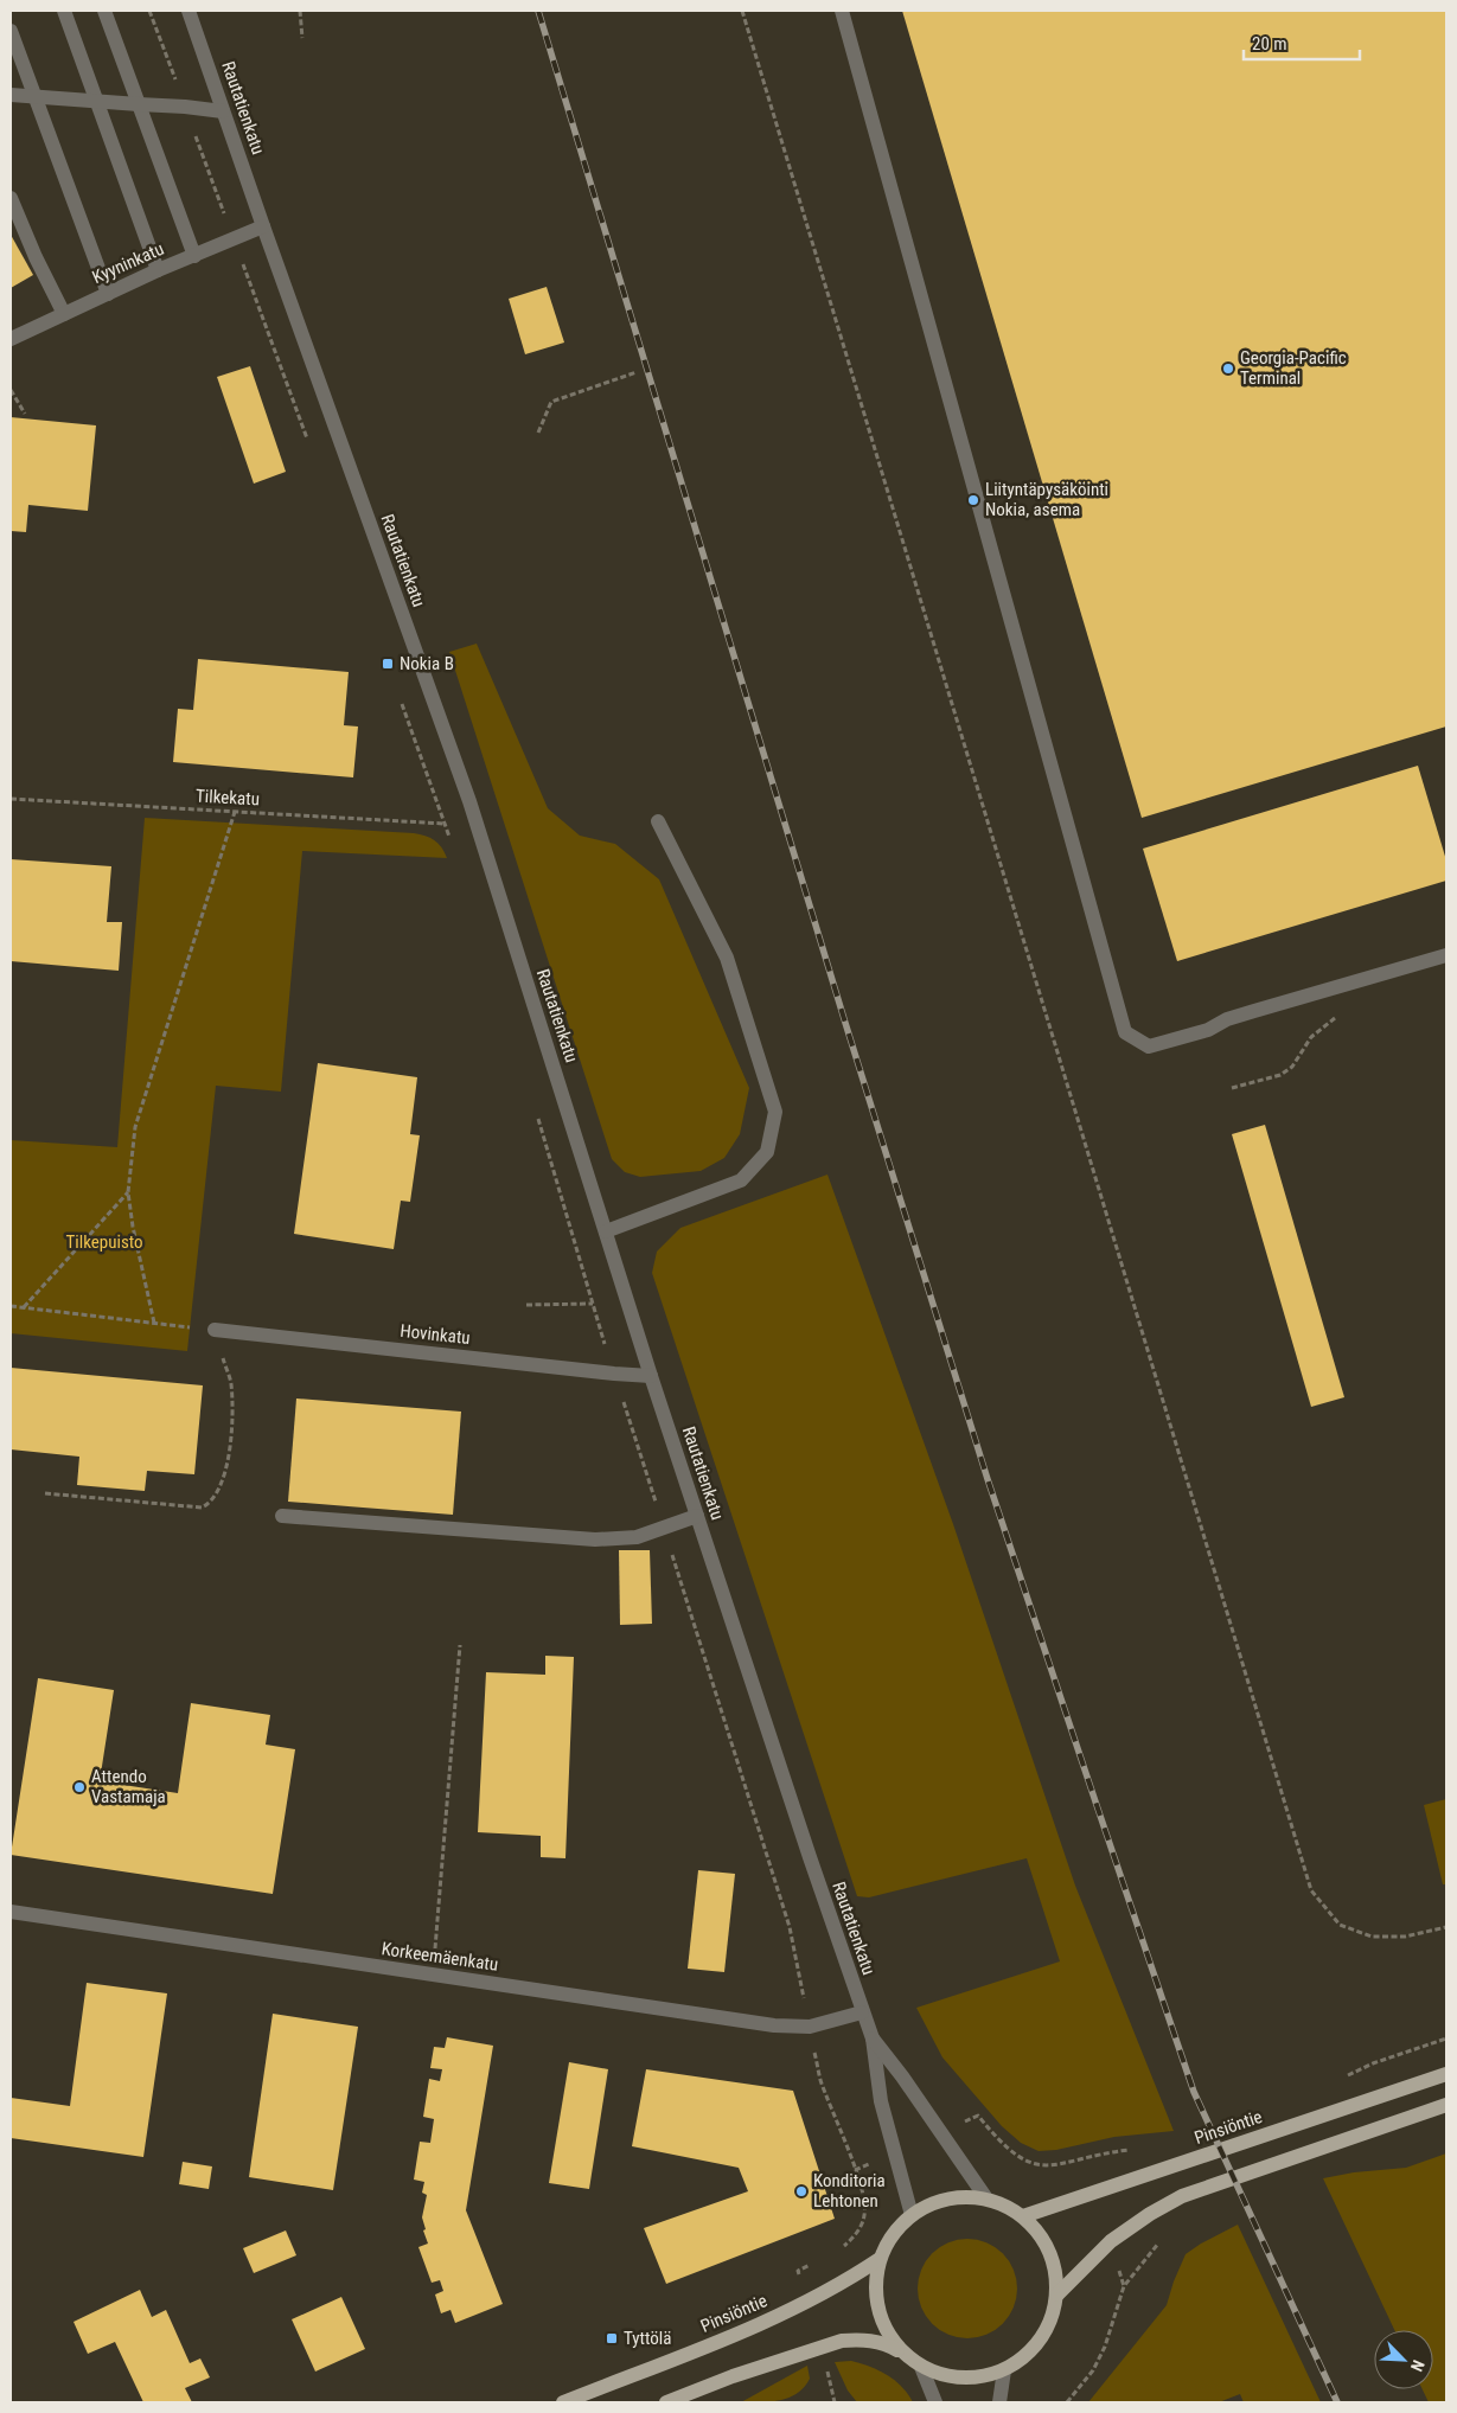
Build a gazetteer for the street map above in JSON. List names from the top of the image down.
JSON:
{
  "streets": {
    "main road": ["Pinsiöntie"],
    "street": [
      "Rautatienkatu",
      "Kyyninkatu",
      "Hovinkatu",
      "Korkeemäenkatu"
    ],
    "path": ["Tilkekatu"]
  },
  "crossings": [
    ["Rautatienkatu", "Kyyninkatu"],
    ["Rautatienkatu", "Hovinkatu"],
    ["Rautatienkatu", "Korkeemäenkatu"],
    ["Rautatienkatu", "Pinsiöntie"]
  ],
  "parks": ["Tilkepuisto"],
  "places": {
    "other": [
      "Georgia-Pacific Terminal",
      "Liityntäpysäköinti Nokia, asema",
      "Attendo Vastamaja",
      "Konditoria Lehtonen"
    ],
    "transit": ["Nokia B", "Tyttölä"]
  },
  "scale_bar": "20 m",
  "north": "bottom right"
}
